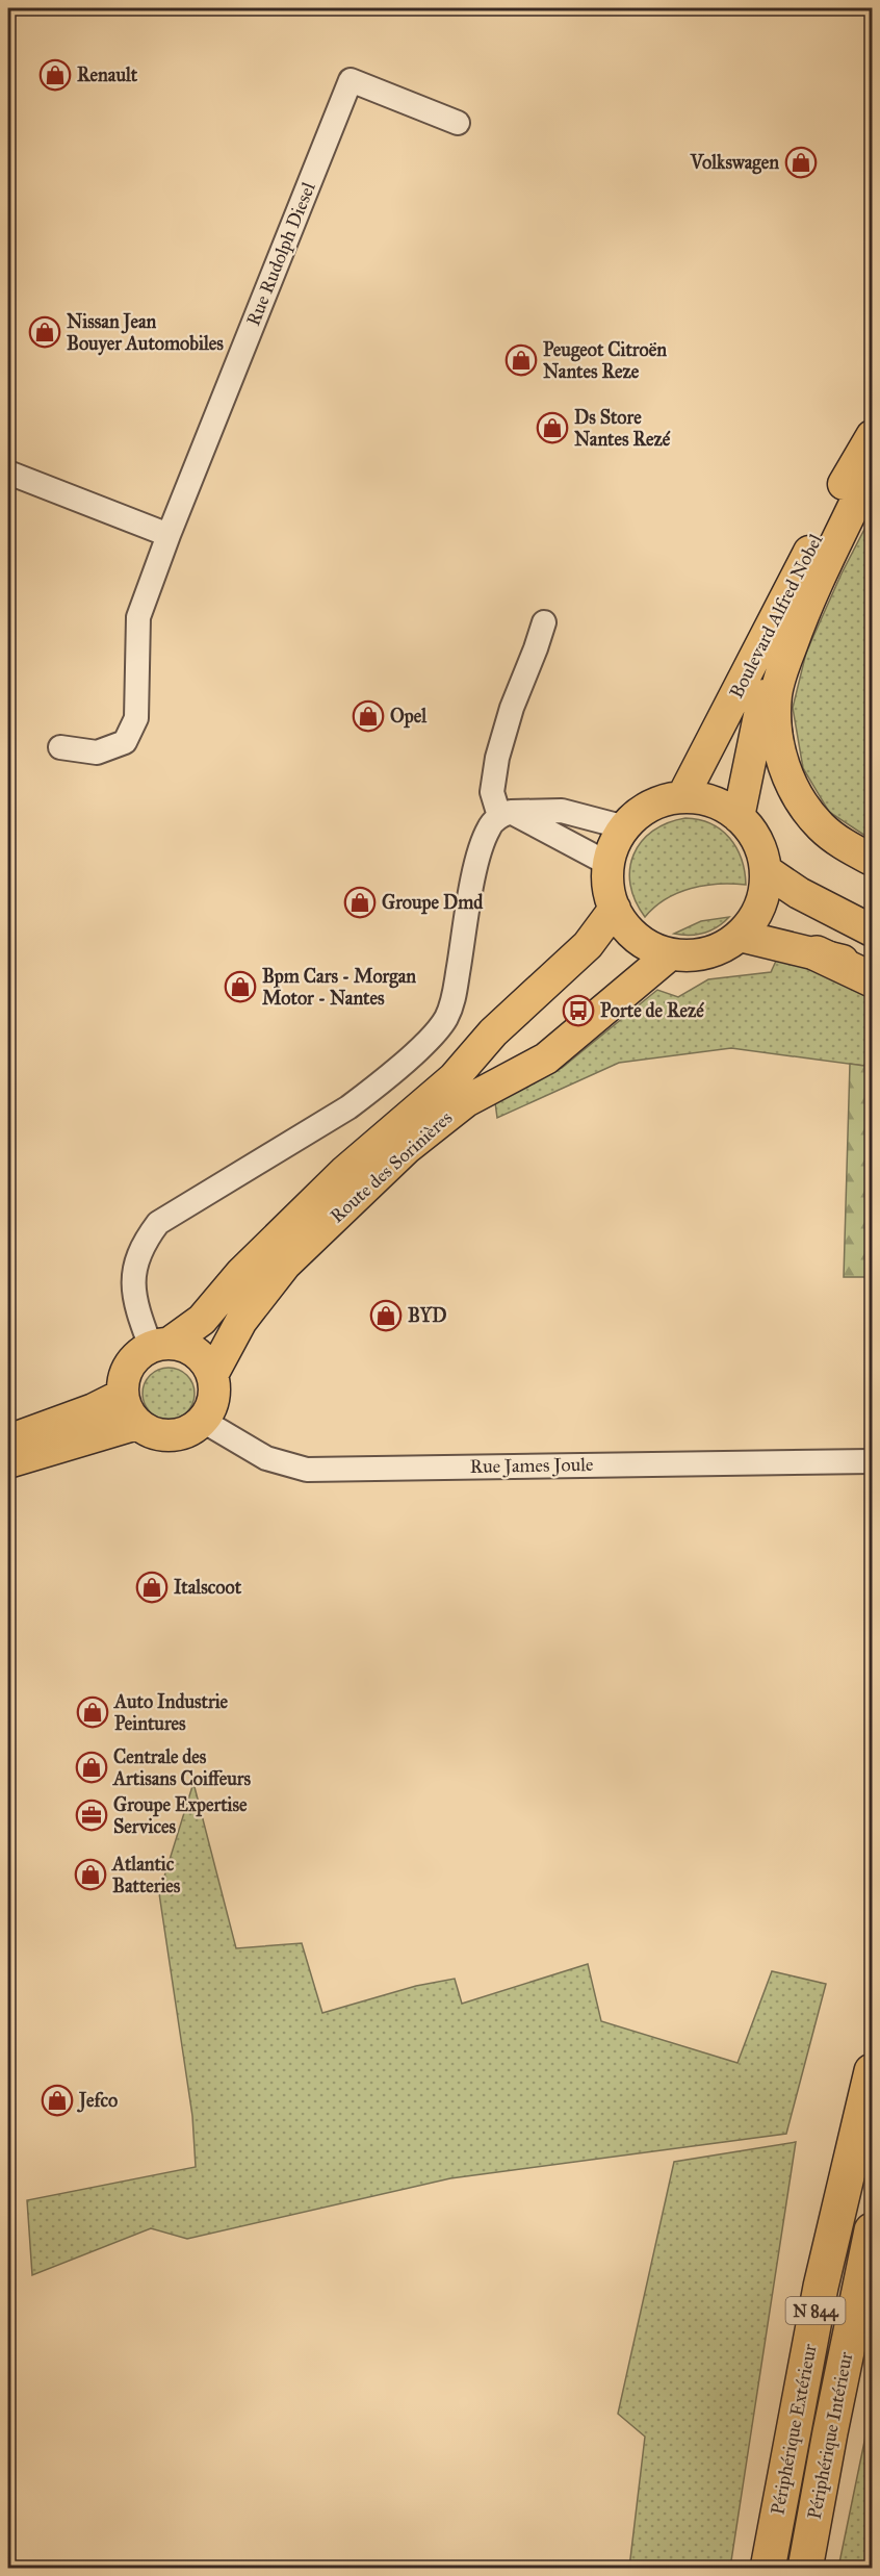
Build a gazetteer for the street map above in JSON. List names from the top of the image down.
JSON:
{
  "streets": {
    "highway": ["N 844", "Périphérique Extérieur", "Périphérique Intérieur"],
    "main road": ["Boulevard Alfred Nobel", "Route des Sorinières"],
    "street": ["Rue Rudolph Diesel", "Rue James Joule"]
  },
  "crossings": [
    ["Boulevard Alfred Nobel", "Route des Sorinières"],
    ["Route des Sorinières", "Rue James Joule"]
  ],
  "places": {
    "shop": [
      "Renault",
      "Volkswagen",
      "Nissan Jean Bouyer Automobiles",
      "Peugeot Citroën Nantes Reze",
      "Ds Store Nantes Rezé",
      "Opel",
      "Groupe Dmd",
      "Bpm Cars - Morgan Motor - Nantes",
      "BYD",
      "Italscoot",
      "Auto Industrie Peintures",
      "Centrale des Artisans Coiffeurs",
      "Atlantic Batteries",
      "Jefco"
    ],
    "bus stop": ["Porte de Rezé"],
    "office": ["Groupe Expertise Services"]
  }
}
